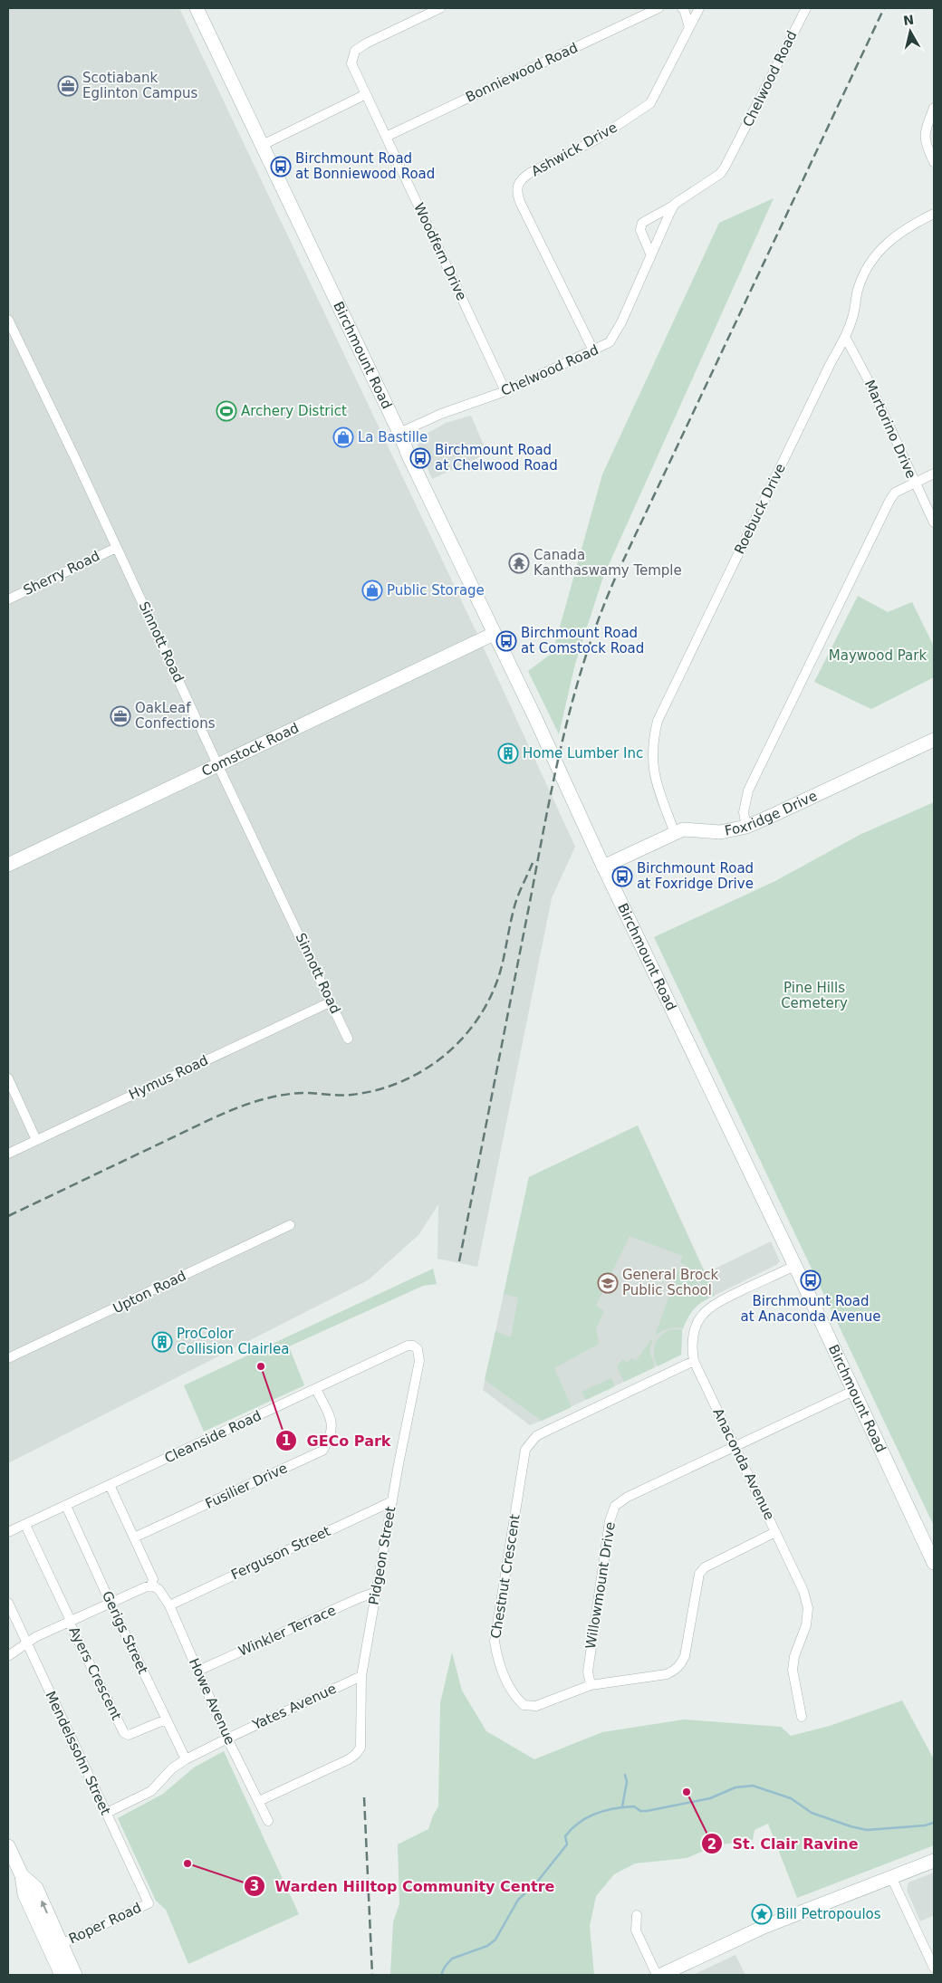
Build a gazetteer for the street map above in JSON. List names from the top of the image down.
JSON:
{
  "streets": {
    "main road": ["Birchmount Road", "Comstock Road", "Foxridge Drive"],
    "street": [
      "Bonniewood Road",
      "Chelwood Road",
      "Ashwick Drive",
      "Woodfern Drive",
      "Martorino Drive",
      "Roebuck Drive",
      "Sherry Road",
      "Sinnott Road",
      "Hymus Road",
      "Upton Road",
      "Cleanside Road",
      "Anaconda Avenue",
      "Fusilier Drive",
      "Ferguson Street",
      "Pidgeon Street",
      "Chestnut Crescent",
      "Willowmount Drive",
      "Winkler Terrace",
      "Gerigs Street",
      "Ayers Crescent",
      "Howe Avenue",
      "Yates Avenue",
      "Mendelssohn Street",
      "Roper Road"
    ]
  },
  "crossings": [
    ["Bonniewood Road", "Woodfern Drive"],
    ["Chelwood Road", "Ashwick Drive"],
    ["Chelwood Road", "Woodfern Drive"],
    ["Chelwood Road", "Birchmount Road"],
    ["Birchmount Road", "Comstock Road"],
    ["Birchmount Road", "Foxridge Drive"],
    ["Birchmount Road", "Anaconda Avenue"],
    ["Birchmount Road", "Willowmount Drive"],
    ["Martorino Drive", "Roebuck Drive"],
    ["Roebuck Drive", "Foxridge Drive"],
    ["Sherry Road", "Sinnott Road"],
    ["Sinnott Road", "Comstock Road"],
    ["Sinnott Road", "Hymus Road"],
    ["Cleanside Road", "Fusilier Drive"],
    ["Cleanside Road", "Pidgeon Street"],
    ["Cleanside Road", "Gerigs Street"],
    ["Cleanside Road", "Ayers Crescent"],
    ["Cleanside Road", "Howe Avenue"],
    ["Anaconda Avenue", "Chestnut Crescent"],
    ["Anaconda Avenue", "Willowmount Drive"],
    ["Fusilier Drive", "Howe Avenue"],
    ["Ferguson Street", "Pidgeon Street"],
    ["Ferguson Street", "Howe Avenue"],
    ["Pidgeon Street", "Winkler Terrace"],
    ["Pidgeon Street", "Howe Avenue"],
    ["Pidgeon Street", "Yates Avenue"],
    ["Chestnut Crescent", "Willowmount Drive"],
    ["Winkler Terrace", "Howe Avenue"],
    ["Gerigs Street", "Ayers Crescent"],
    ["Gerigs Street", "Yates Avenue"],
    ["Howe Avenue", "Yates Avenue"],
    ["Yates Avenue", "Mendelssohn Street"],
    ["Mendelssohn Street", "Roper Road"]
  ],
  "parks": ["Maywood Park", "Pine Hills Cemetery"],
  "places": {
    "office": ["Scotiabank Eglinton Campus", "OakLeaf Confections"],
    "bus stop": [
      "Birchmount Road at Bonniewood Road",
      "Birchmount Road at Chelwood Road",
      "Birchmount Road at Comstock Road",
      "Birchmount Road at Foxridge Drive",
      "Birchmount Road at Anaconda Avenue"
    ],
    "sports": ["Archery District"],
    "shop": ["La Bastille", "Public Storage"],
    "temple": ["Canada Kanthaswamy Temple"],
    "building": ["Home Lumber Inc", "ProColor Collision Clairlea"],
    "school or university": ["General Brock Public School"],
    "other": ["GECo Park", "St. Clair Ravine", "Warden Hilltop Community Centre"],
    "place": ["Bill Petropoulos"]
  },
  "north": "top"
}
